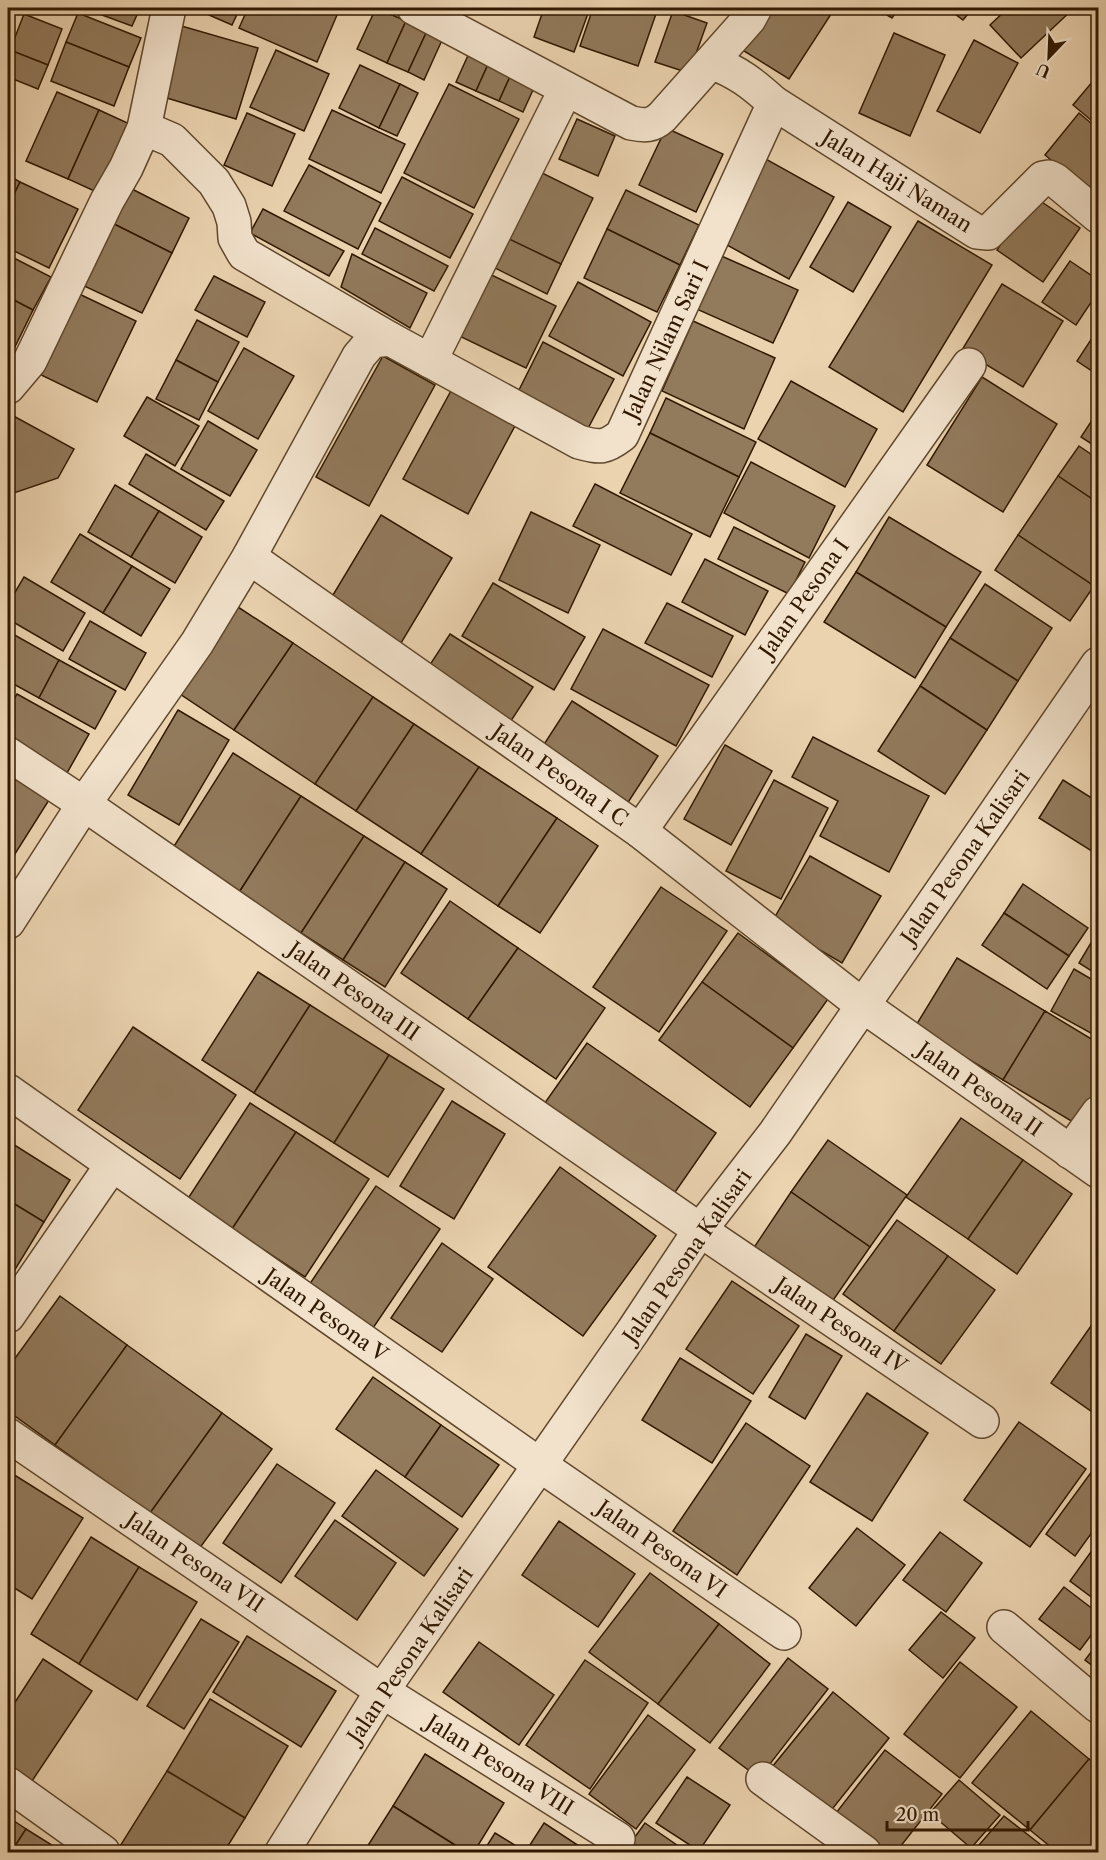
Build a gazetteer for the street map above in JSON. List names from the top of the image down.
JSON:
{
  "streets": {
    "street": [
      "Jalan Haji Naman",
      "Jalan Nilam Sari I",
      "Jalan Pesona I",
      "Jalan Pesona I C",
      "Jalan Pesona Kalisari",
      "Jalan Pesona III",
      "Jalan Pesona II",
      "Jalan Pesona V",
      "Jalan Pesona IV",
      "Jalan Pesona VI",
      "Jalan Pesona VII",
      "Jalan Pesona VIII"
    ]
  },
  "crossings": [
    ["Jalan Haji Naman", "Jalan Nilam Sari I"],
    ["Jalan Pesona I", "Jalan Pesona I C"],
    ["Jalan Pesona I C", "Jalan Pesona Kalisari"],
    ["Jalan Pesona I C", "Jalan Pesona II"],
    ["Jalan Pesona Kalisari", "Jalan Pesona III"],
    ["Jalan Pesona Kalisari", "Jalan Pesona II"],
    ["Jalan Pesona Kalisari", "Jalan Pesona V"],
    ["Jalan Pesona Kalisari", "Jalan Pesona IV"],
    ["Jalan Pesona Kalisari", "Jalan Pesona VI"],
    ["Jalan Pesona Kalisari", "Jalan Pesona VII"],
    ["Jalan Pesona Kalisari", "Jalan Pesona VIII"],
    ["Jalan Pesona III", "Jalan Pesona IV"],
    ["Jalan Pesona V", "Jalan Pesona VI"],
    ["Jalan Pesona VII", "Jalan Pesona VIII"]
  ],
  "scale_bar": "20 m",
  "north": "bottom left"
}
